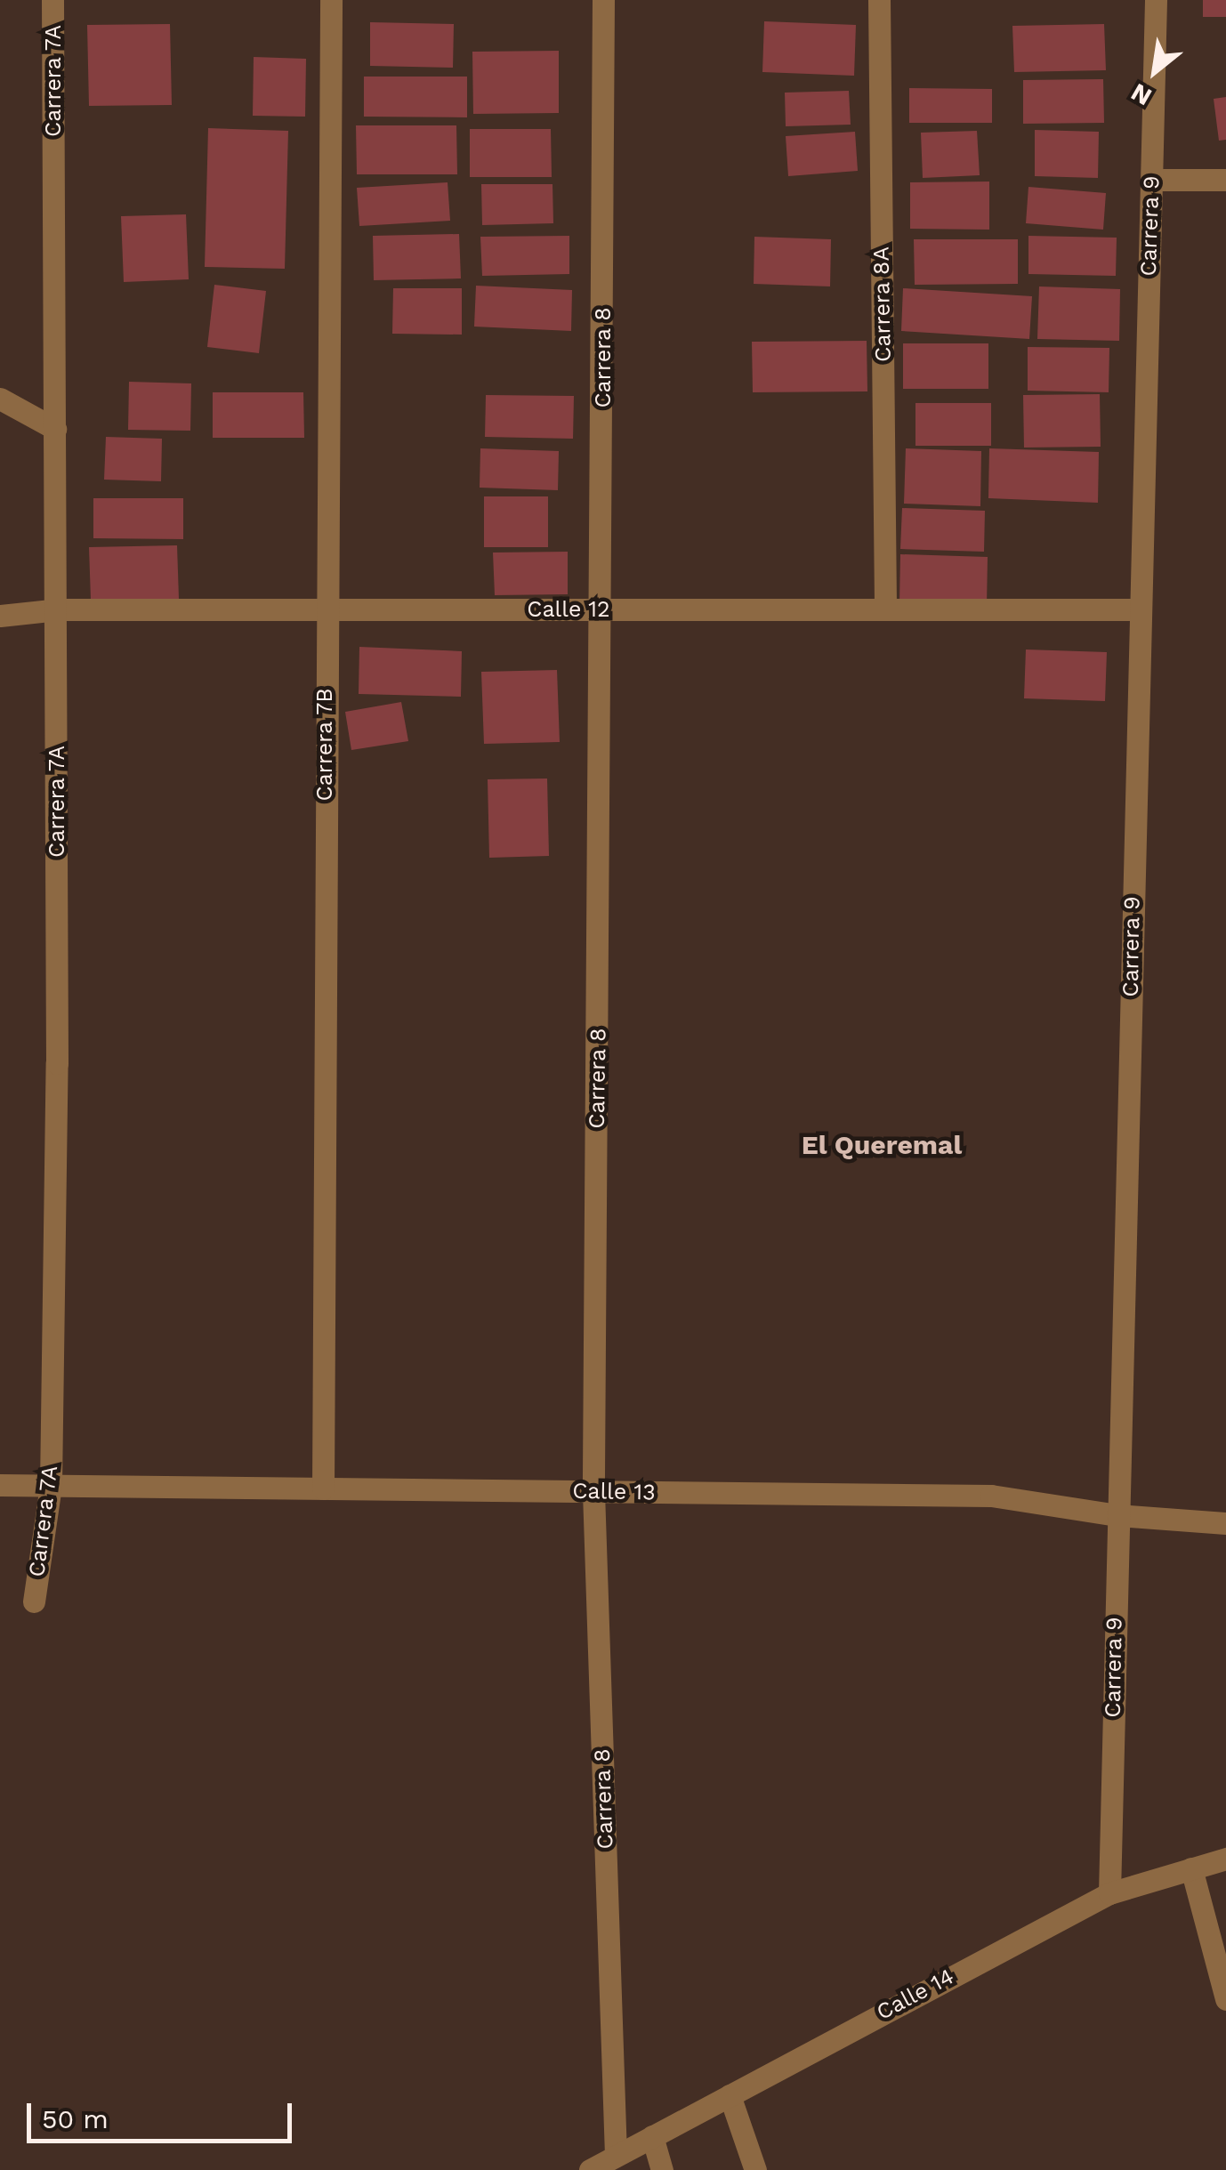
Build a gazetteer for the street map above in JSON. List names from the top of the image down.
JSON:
{
  "streets": {
    "street": [
      "Carrera 7A",
      "Carrera 9",
      "Carrera 8A",
      "Carrera 8",
      "Calle 12",
      "Carrera 7B",
      "Calle 13",
      "Calle 14"
    ]
  },
  "crossings": [
    ["Carrera 7A", "Calle 12"],
    ["Carrera 7A", "Calle 13"],
    ["Carrera 9", "Calle 12"],
    ["Carrera 9", "Calle 13"],
    ["Carrera 9", "Calle 14"],
    ["Carrera 8A", "Calle 12"],
    ["Carrera 8", "Calle 12"],
    ["Carrera 8", "Calle 13"],
    ["Carrera 8", "Calle 14"],
    ["Calle 12", "Carrera 7B"],
    ["Carrera 7B", "Calle 13"]
  ],
  "districts": ["El Queremal"],
  "scale_bar": "50 m",
  "north": "bottom left"
}
